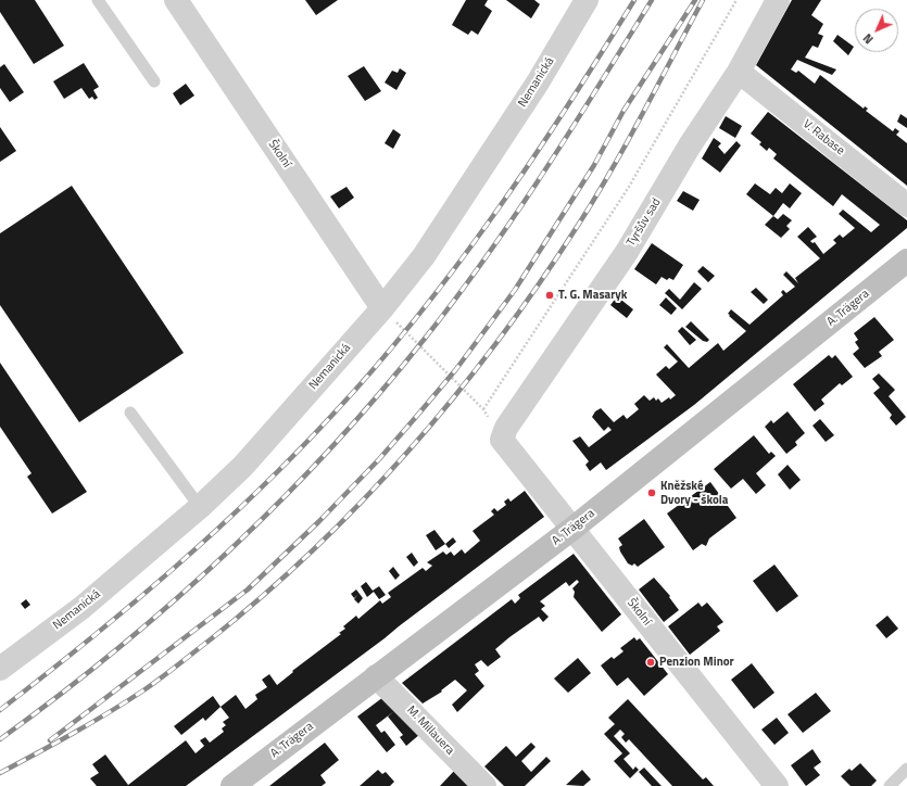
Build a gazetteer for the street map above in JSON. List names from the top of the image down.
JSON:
{
  "streets": {
    "street": [
      "Nemanická",
      "V. Rabase",
      "Školní",
      "Tyršův sad",
      "A. Trägera",
      "M. Millauera"
    ]
  },
  "crossings": [
    ["Nemanická", "Školní"],
    ["V. Rabase", "Tyršův sad"],
    ["Školní", "Tyršův sad"],
    ["Školní", "A. Trägera"],
    ["A. Trägera", "M. Millauera"]
  ],
  "places": ["T. G. Masaryk", "Kněžské Dvory - škola", "Penzion Minor"],
  "north": "bottom left"
}
